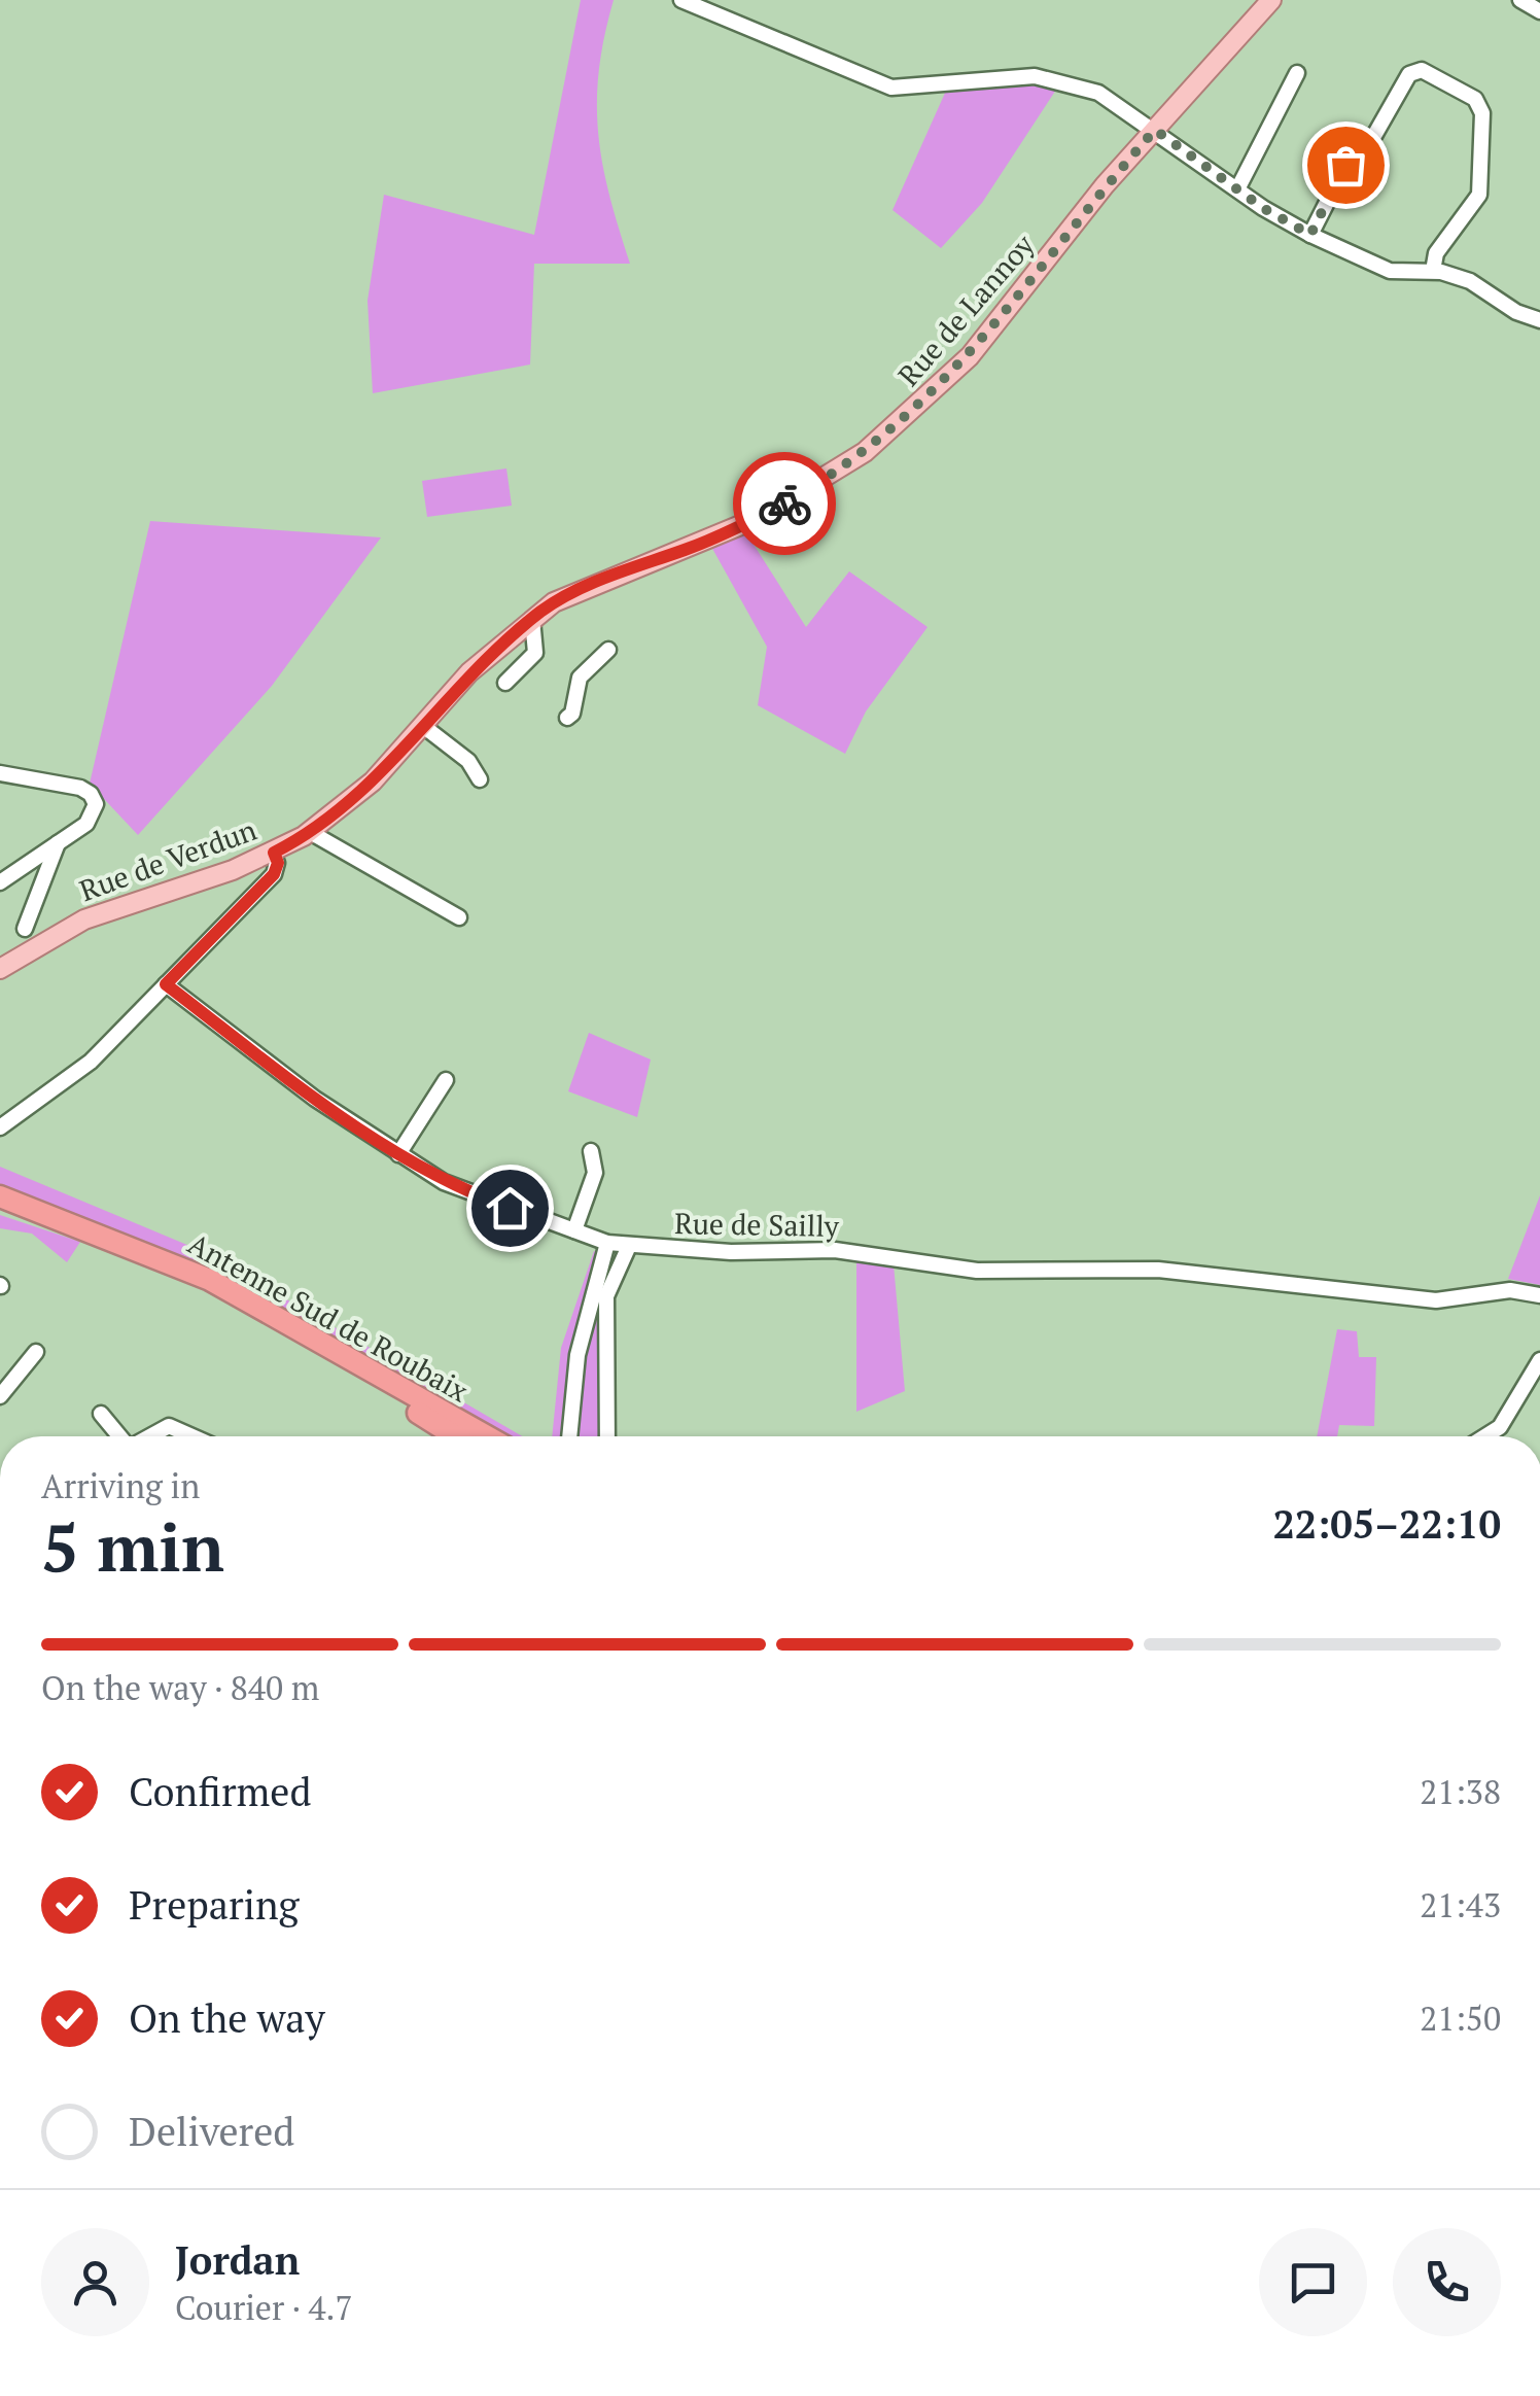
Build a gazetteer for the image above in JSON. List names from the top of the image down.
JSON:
{
  "streets": {
    "highway": ["Antenne Sud de Roubaix"],
    "main road": ["Rue de Lannoy", "Rue de Verdun"],
    "street": ["Rue de Sailly"]
  },
  "crossings": [
    ["Rue de Lannoy", "Rue de Verdun"]
  ],
  "page": {
    "heading": ["5 min", "Arriving in", "22:05–22:10"],
    "panel": ["Jordan", "Courier · 4.7"],
    "bar": "On the way · 840 m",
    "list": [
      ["Confirmed", "21:38"],
      ["Preparing", "21:43"],
      ["On the way", "21:50"],
      "Delivered"
    ]
  }
}
